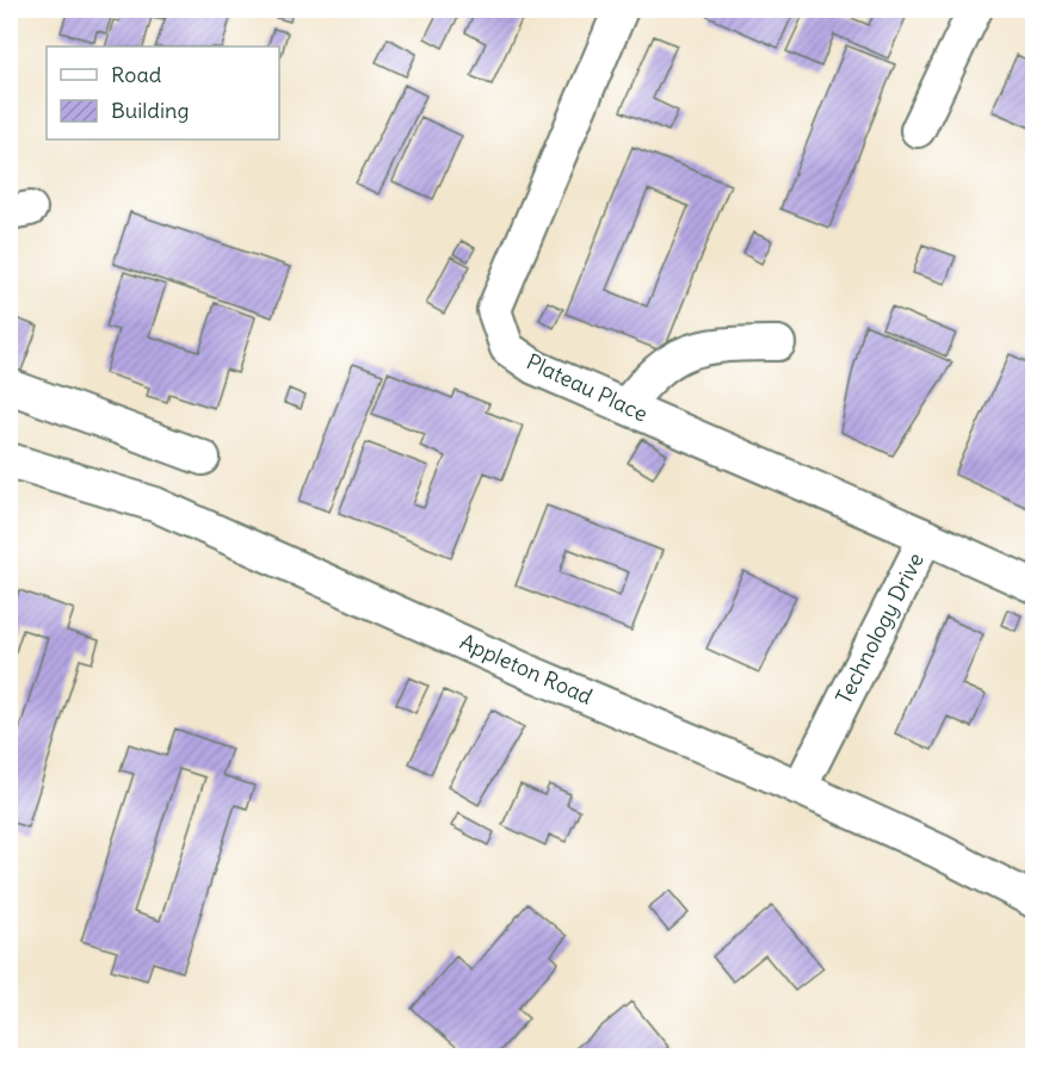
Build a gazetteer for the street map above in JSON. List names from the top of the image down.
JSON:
{
  "streets": {
    "street": ["Plateau Place", "Technology Drive", "Appleton Road"]
  },
  "crossings": [
    ["Plateau Place", "Technology Drive"],
    ["Technology Drive", "Appleton Road"]
  ],
  "legend": ["Road", "Building"]
}
